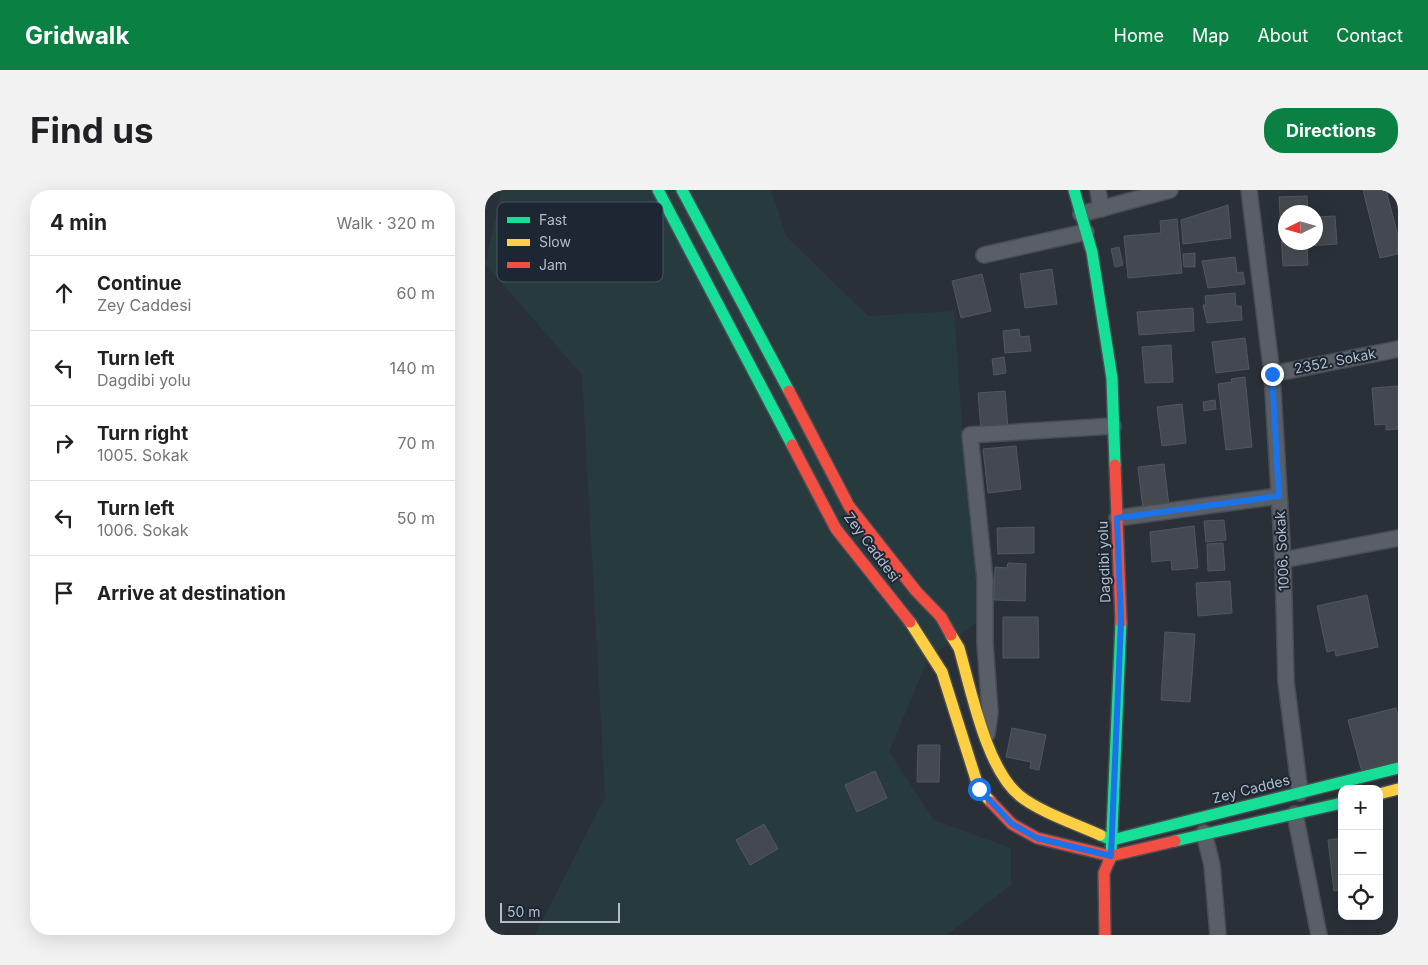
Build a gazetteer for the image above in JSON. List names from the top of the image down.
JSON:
{
  "streets": {
    "main road": ["Zey Caddesi", "Dagdibi yolu", "Zey Caddes"],
    "street": ["2352. Sokak", "1006. Sokak"]
  },
  "crossings": [
    ["2352. Sokak", "1006. Sokak"],
    ["Zey Caddesi", "Dagdibi yolu"],
    ["Zey Caddesi", "Zey Caddes"],
    ["1006. Sokak", "Zey Caddes"],
    ["Dagdibi yolu", "Zey Caddes"]
  ],
  "legend": ["Fast", "Slow", "Jam"],
  "scale_bar": "50 m",
  "north": "left",
  "page": {
    "header": "Gridwalk",
    "nav": [
      "Home",
      "Map",
      "About",
      "Contact"
    ],
    "buttons": "Directions",
    "title": "Find us",
    "heading": ["4 min", "Walk · 320 m"],
    "list": [
      ["Continue", "Zey Caddesi", "60 m"],
      ["Turn left", "Dagdibi yolu", "140 m"],
      ["Turn right", "1005. Sokak", "70 m"],
      ["Turn left", "1006. Sokak", "50 m"],
      "Arrive at destination"
    ],
    "map_buttons": ["+", "−"],
    "scale": "50 m"
  }
}
